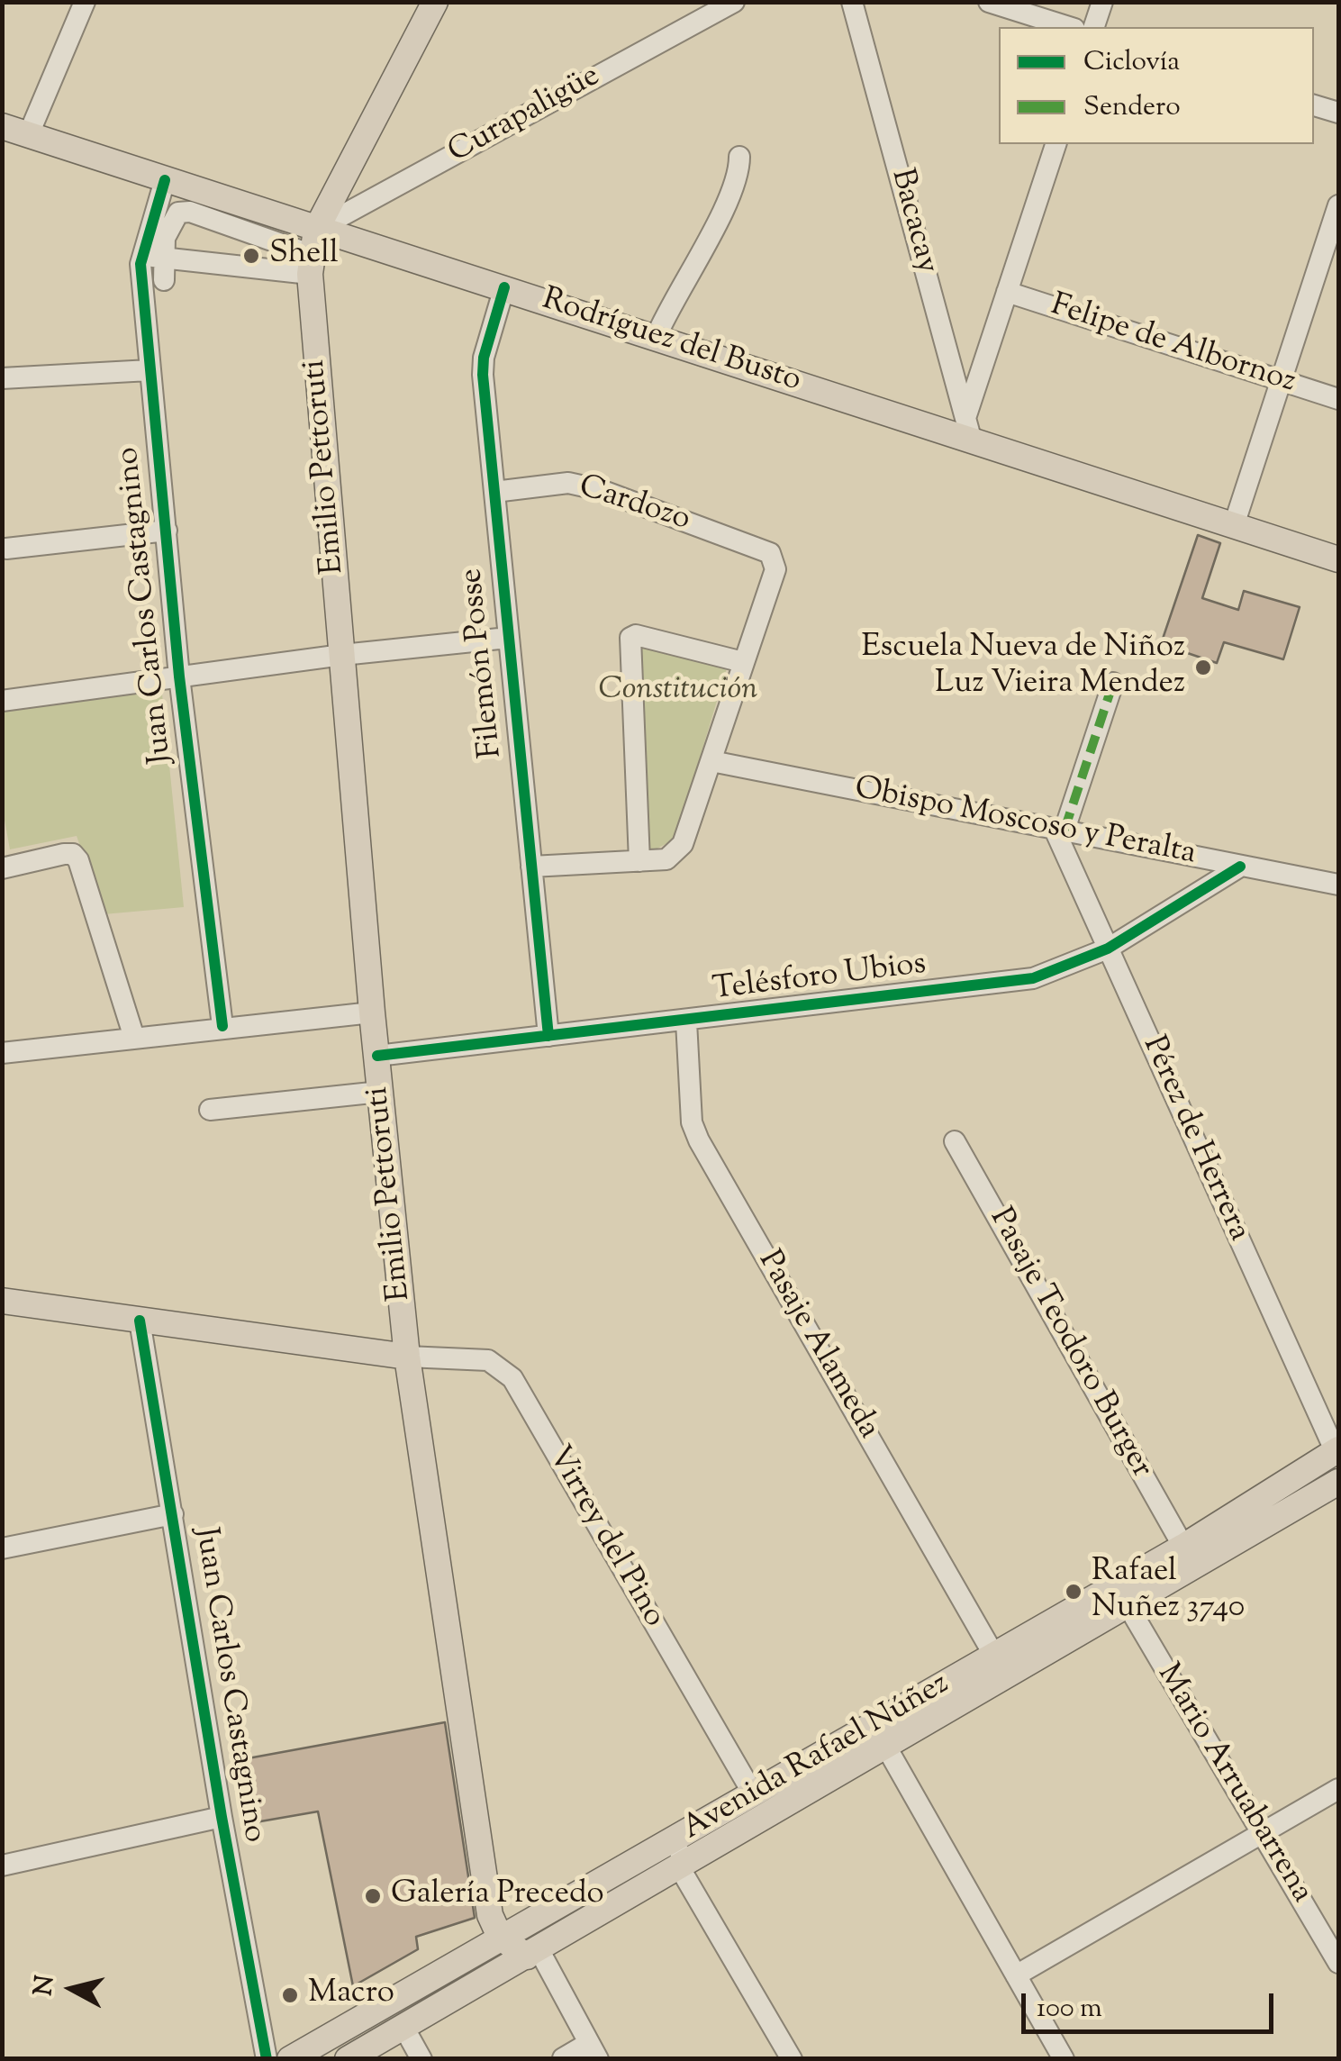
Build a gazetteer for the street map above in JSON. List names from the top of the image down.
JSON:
{
  "streets": {
    "main road": ["Rodríguez del Busto", "Emilio Pettoruti", "Avenida Rafael Núñez"],
    "street": [
      "Curapaligüe",
      "Bacacay",
      "Felipe de Albornoz",
      "Cardozo",
      "Juan Carlos Castagnino",
      "Filemón Posse",
      "Obispo Moscoso y Peralta",
      "Telésforo Ubios",
      "Pérez de Herrera",
      "Pasaje Teodoro Burger",
      "Pasaje Alameda",
      "Virrey del Pino",
      "Mario Arruabarrena"
    ]
  },
  "crossings": [
    ["Curapaligüe", "Rodríguez del Busto"],
    ["Curapaligüe", "Emilio Pettoruti"],
    ["Bacacay", "Rodríguez del Busto"],
    ["Rodríguez del Busto", "Emilio Pettoruti"],
    ["Rodríguez del Busto", "Juan Carlos Castagnino"],
    ["Rodríguez del Busto", "Filemón Posse"],
    ["Emilio Pettoruti", "Telésforo Ubios"],
    ["Emilio Pettoruti", "Virrey del Pino"],
    ["Emilio Pettoruti", "Avenida Rafael Núñez"],
    ["Cardozo", "Filemón Posse"],
    ["Filemón Posse", "Telésforo Ubios"],
    ["Obispo Moscoso y Peralta", "Telésforo Ubios"],
    ["Obispo Moscoso y Peralta", "Pérez de Herrera"],
    ["Telésforo Ubios", "Pérez de Herrera"],
    ["Telésforo Ubios", "Pasaje Alameda"],
    ["Pérez de Herrera", "Avenida Rafael Núñez"],
    ["Pasaje Teodoro Burger", "Avenida Rafael Núñez"],
    ["Pasaje Alameda", "Avenida Rafael Núñez"],
    ["Virrey del Pino", "Avenida Rafael Núñez"],
    ["Avenida Rafael Núñez", "Mario Arruabarrena"]
  ],
  "parks": ["Constitución"],
  "places": [
    "Shell",
    "Escuela Nueva de Niñoz Luz Vieira Mendez",
    "Rafael Nuñez 3740",
    "Galería Precedo",
    "Macro"
  ],
  "legend": ["Ciclovía", "Sendero"],
  "scale_bar": "100 m",
  "north": "left"
}
